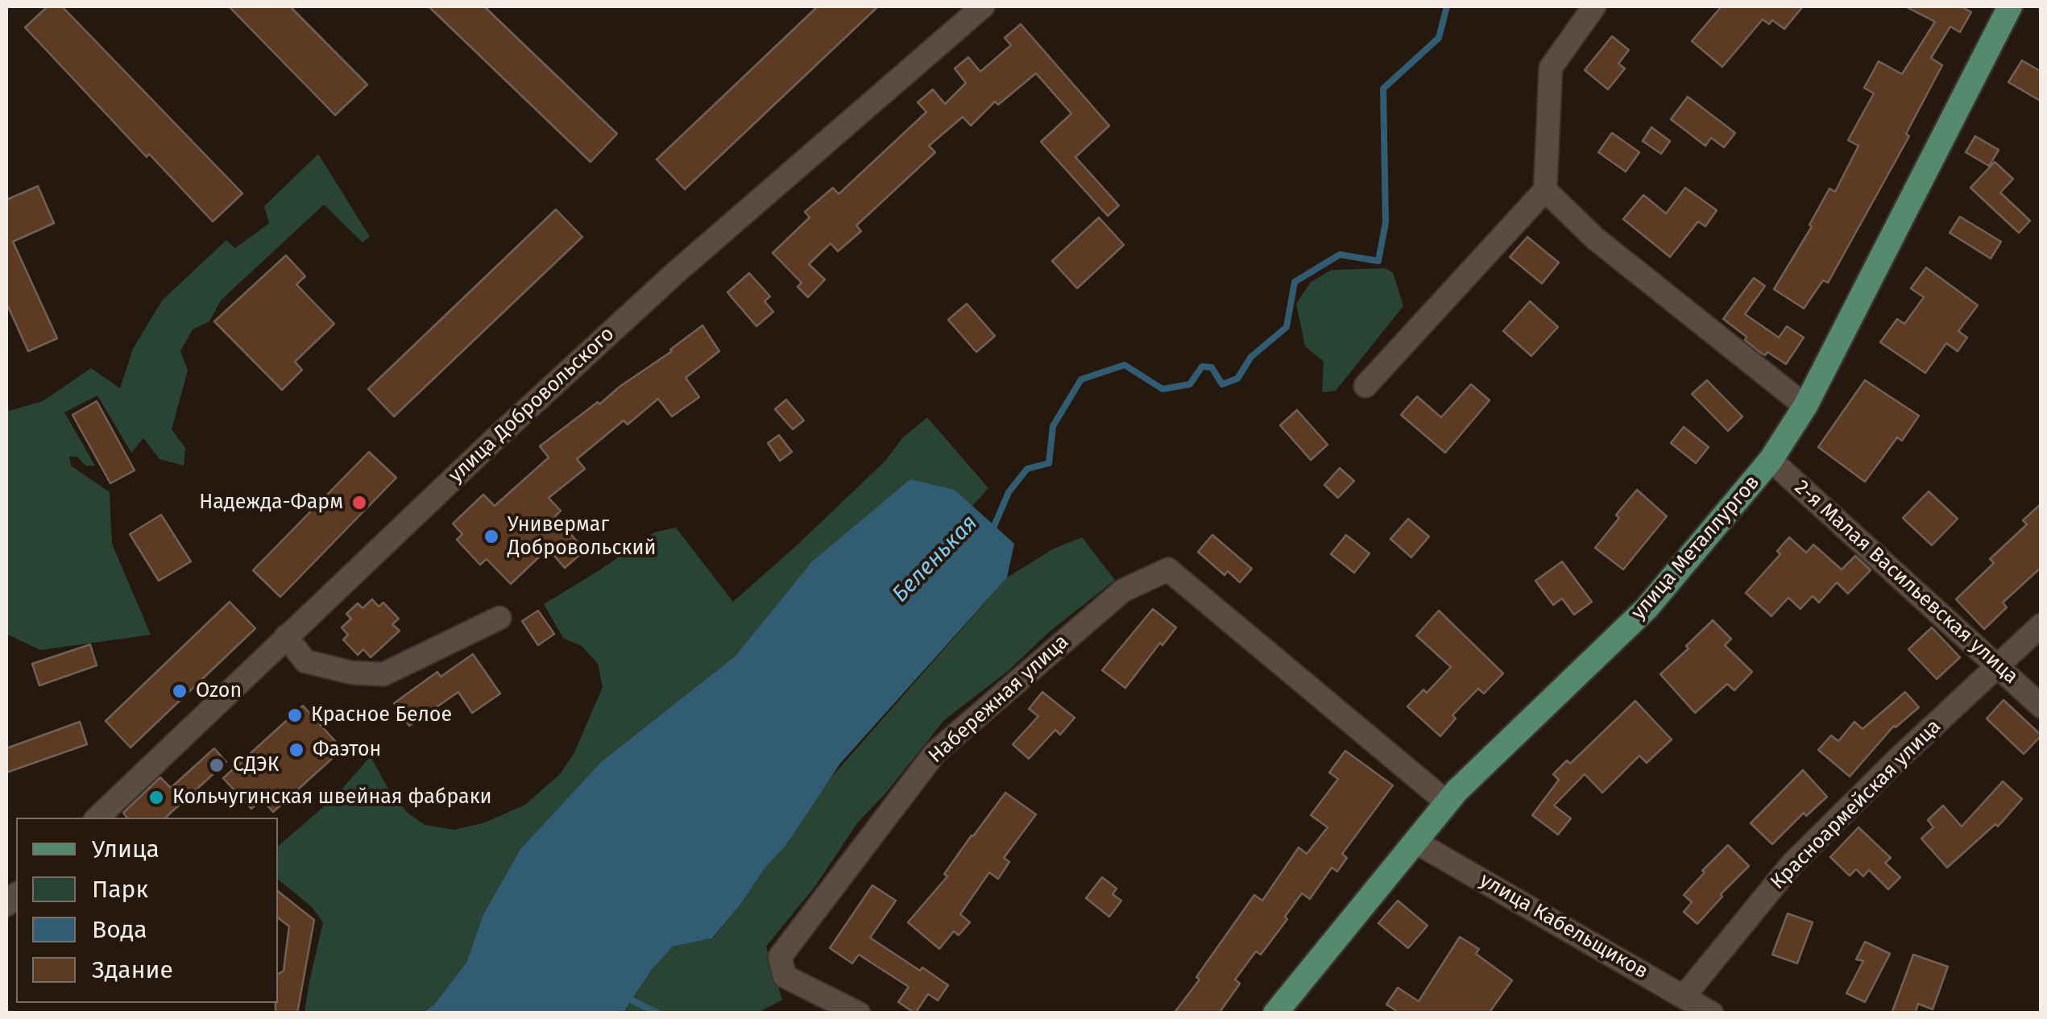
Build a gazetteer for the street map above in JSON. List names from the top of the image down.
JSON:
{
  "streets": {
    "main road": ["улица Металлургов"],
    "street": [
      "улица Добровольского",
      "2-я Малая Васильевская улица",
      "Набережная улица",
      "Красноармейская улица",
      "улица Кабельщиков"
    ]
  },
  "crossings": [
    ["улица Металлургов", "2-я Малая Васильевская улица"],
    ["улица Металлургов", "Набережная улица"],
    ["улица Металлургов", "улица Кабельщиков"],
    ["2-я Малая Васильевская улица", "Красноармейская улица"],
    ["Красноармейская улица", "улица Кабельщиков"]
  ],
  "water": ["Беленькая"],
  "places": [
    "Надежда-Фарм",
    "Универмаг Добровольский",
    "Ozon",
    "Красное Белое",
    "Фаэтон",
    "СДЭК",
    "Кольчугинская швейная фабраки"
  ],
  "legend": [
    "Улица",
    "Парк",
    "Вода",
    "Здание"
  ]
}
